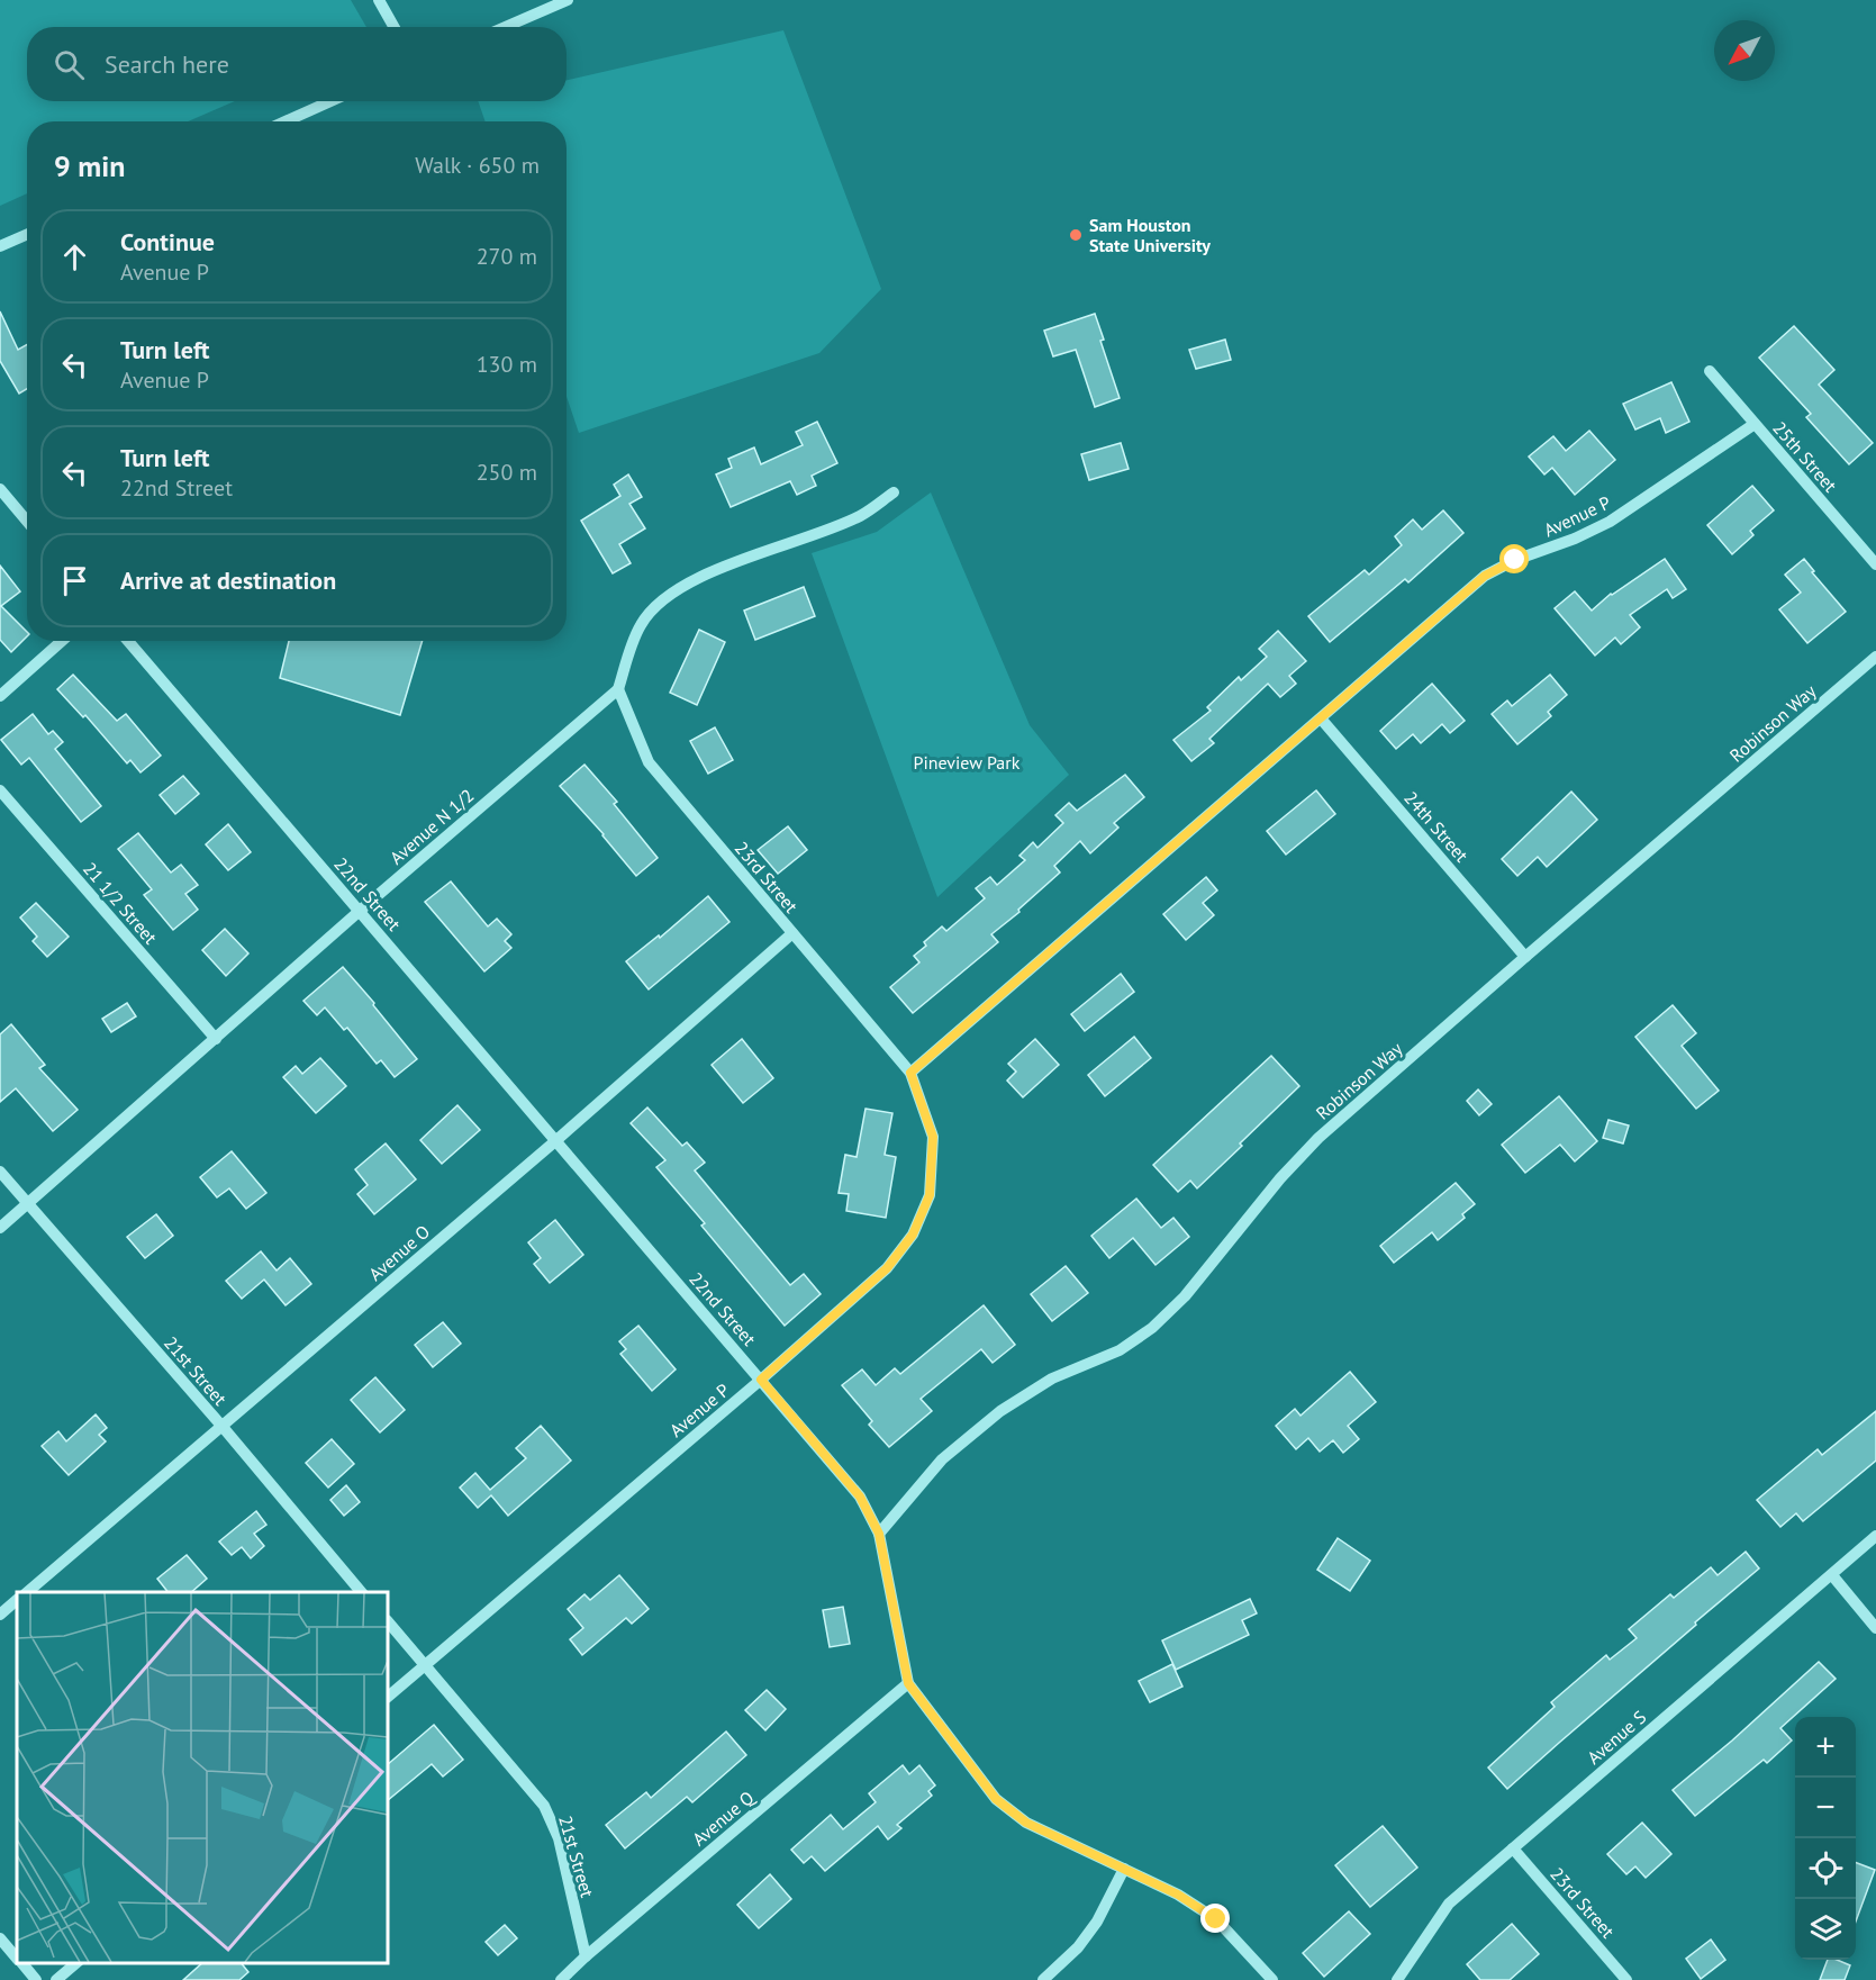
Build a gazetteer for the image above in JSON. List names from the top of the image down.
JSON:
{
  "streets": {
    "street": [
      "25th Street",
      "Avenue P",
      "Robinson Way",
      "Avenue N 1/2",
      "24th Street",
      "23rd Street",
      "22nd Street",
      "21 1/2 Street",
      "Avenue O",
      "21st Street",
      "Avenue S",
      "Avenue Q"
    ]
  },
  "crossings": [
    ["25th Street", "Avenue P"],
    ["Avenue P", "24th Street"],
    ["Avenue P", "23rd Street"],
    ["Avenue P", "22nd Street"],
    ["Avenue P", "21st Street"],
    ["Robinson Way", "24th Street"],
    ["Robinson Way", "22nd Street"],
    ["Avenue N 1/2", "23rd Street"],
    ["Avenue N 1/2", "22nd Street"],
    ["Avenue N 1/2", "21 1/2 Street"],
    ["Avenue N 1/2", "21st Street"],
    ["23rd Street", "Avenue O"],
    ["23rd Street", "Avenue S"],
    ["22nd Street", "Avenue O"],
    ["22nd Street", "Avenue Q"],
    ["Avenue O", "21st Street"],
    ["21st Street", "Avenue Q"]
  ],
  "parks": ["Pineview Park"],
  "places": ["Sam Houston State University"],
  "north": "bottom left",
  "page": {
    "search": "Search here",
    "heading": ["9 min", "Walk · 650 m"],
    "list": [
      ["Continue", "Avenue P", "270 m"],
      ["Turn left", "Avenue P", "130 m"],
      ["Turn left", "22nd Street", "250 m"],
      "Arrive at destination"
    ],
    "map_buttons": ["+", "−"]
  }
}
